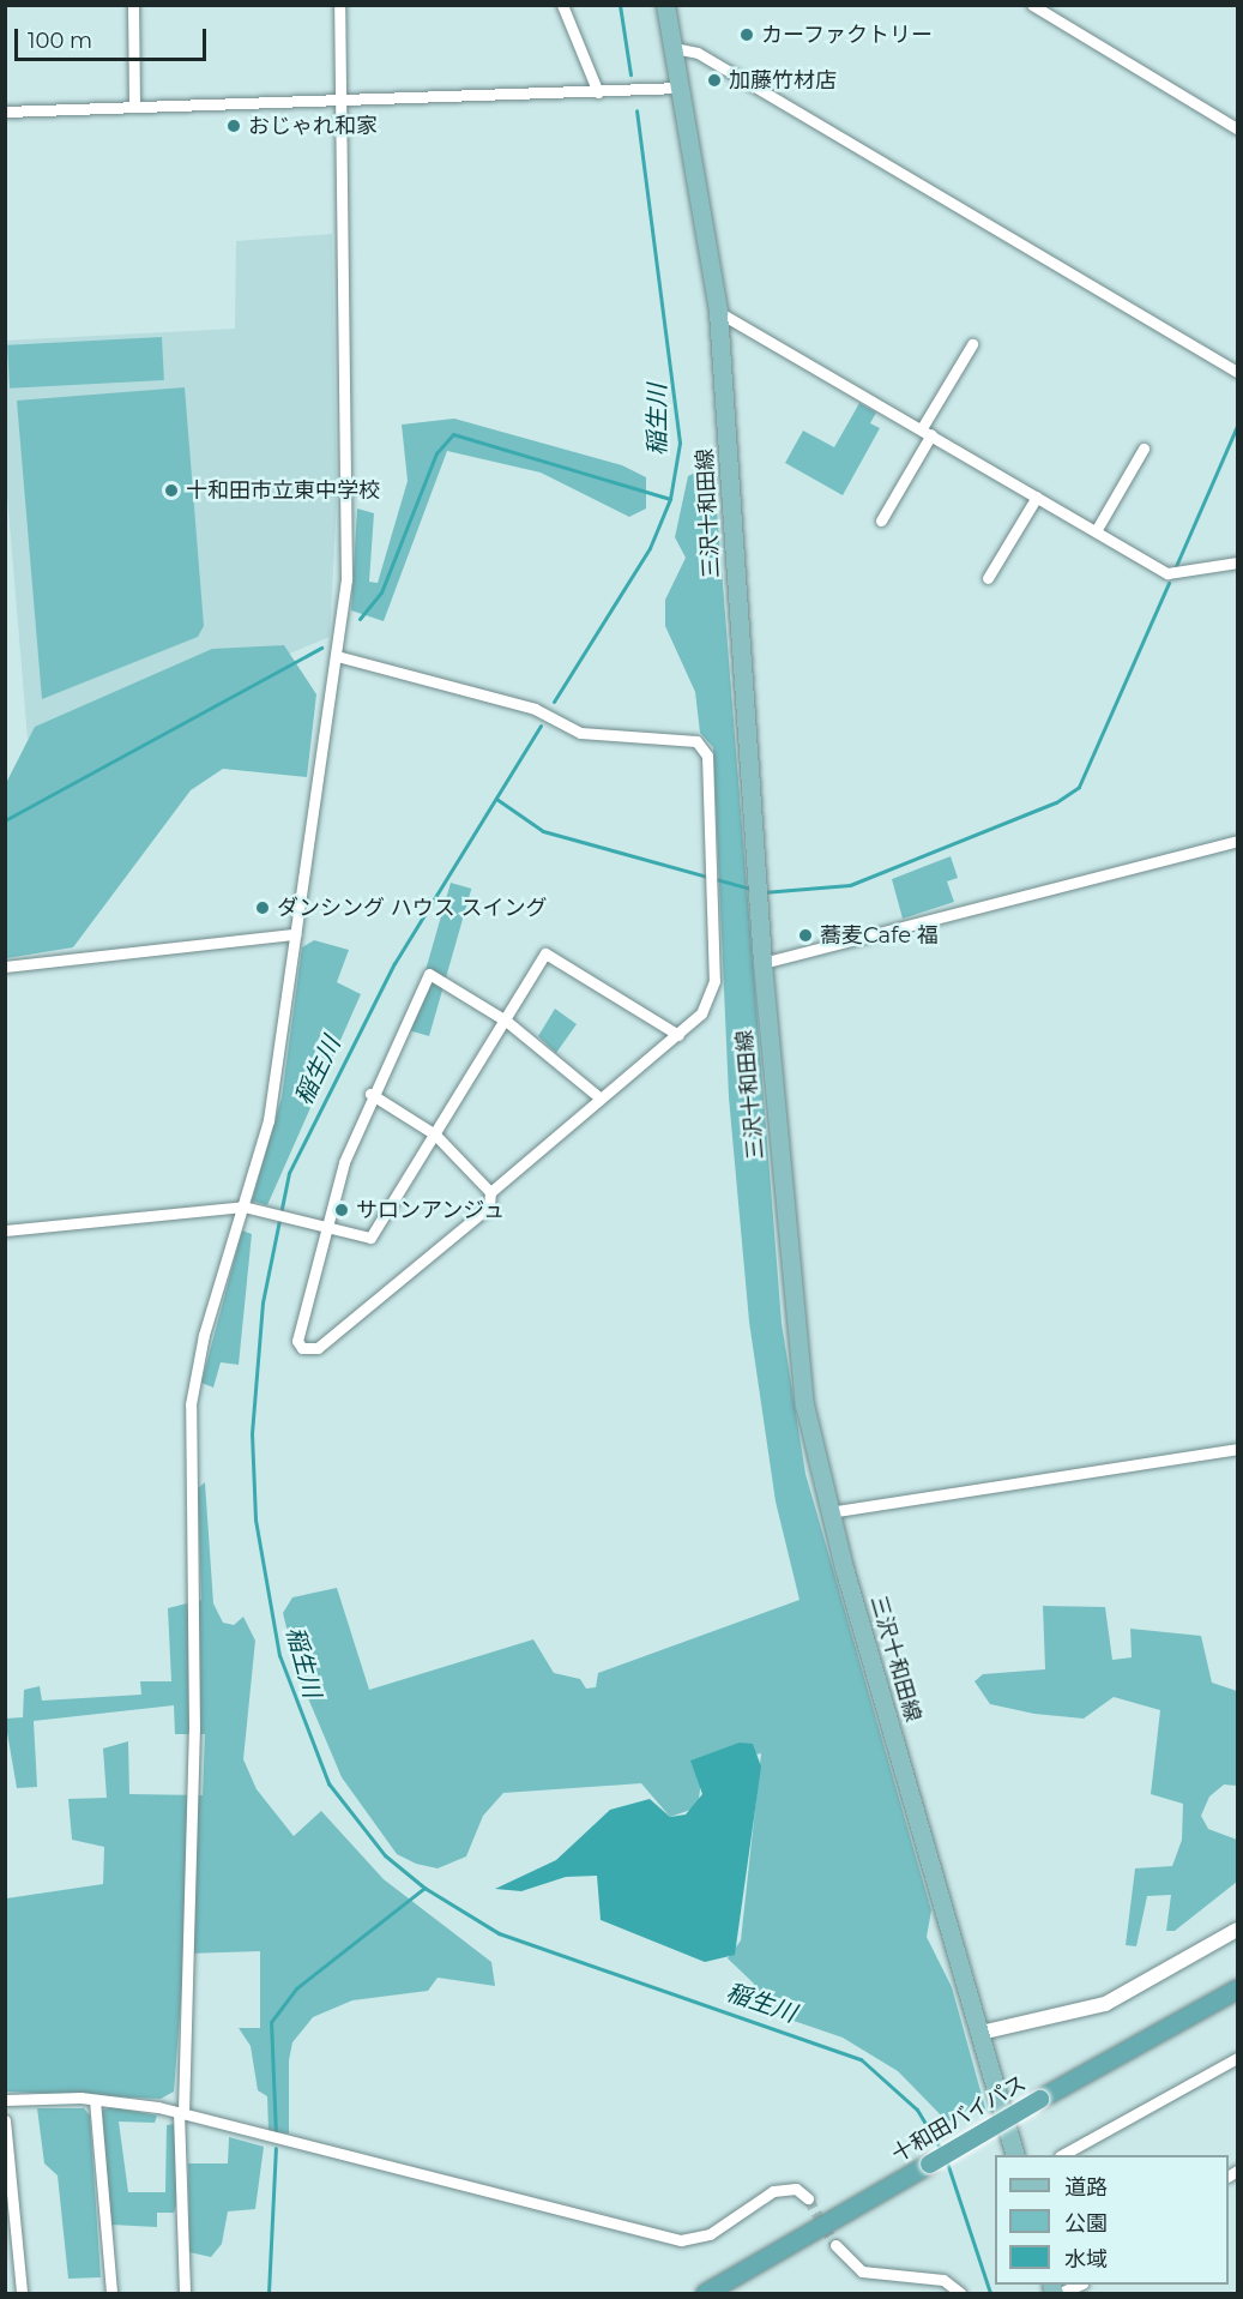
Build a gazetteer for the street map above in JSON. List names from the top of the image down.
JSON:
{
  "streets": {
    "highway": ["十和田バイパス"],
    "main road": ["三沢十和田線"]
  },
  "water": ["稲生川"],
  "places": [
    "カーファクトリー",
    "加藤竹材店",
    "おじゃれ和家",
    "十和田市立東中学校",
    "ダンシング ハウス スイング",
    "蕎麦Cafe 福",
    "サロンアンジュ"
  ],
  "legend": ["道路", "公園", "水域"],
  "scale_bar": "100 m"
}
